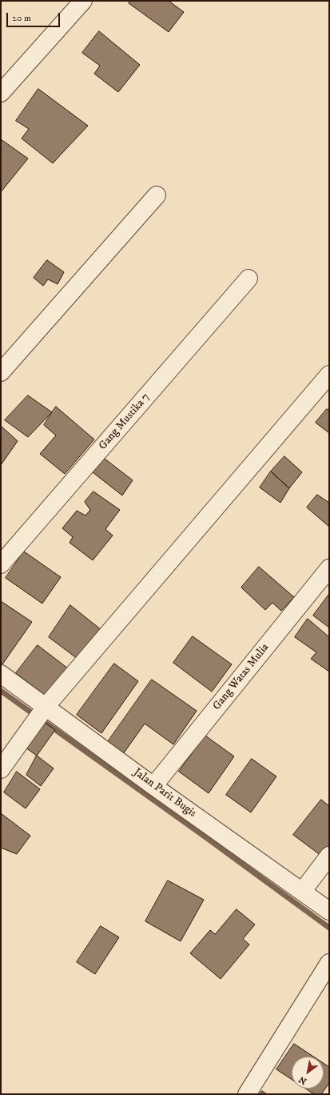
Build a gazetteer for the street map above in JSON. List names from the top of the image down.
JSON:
{
  "streets": {
    "street": ["Gang Mustika 7", "Gang Watas Mulia", "Jalan Parit Bugis"]
  },
  "crossings": [
    ["Gang Watas Mulia", "Jalan Parit Bugis"]
  ],
  "scale_bar": "20 m",
  "north": "bottom left"
}
